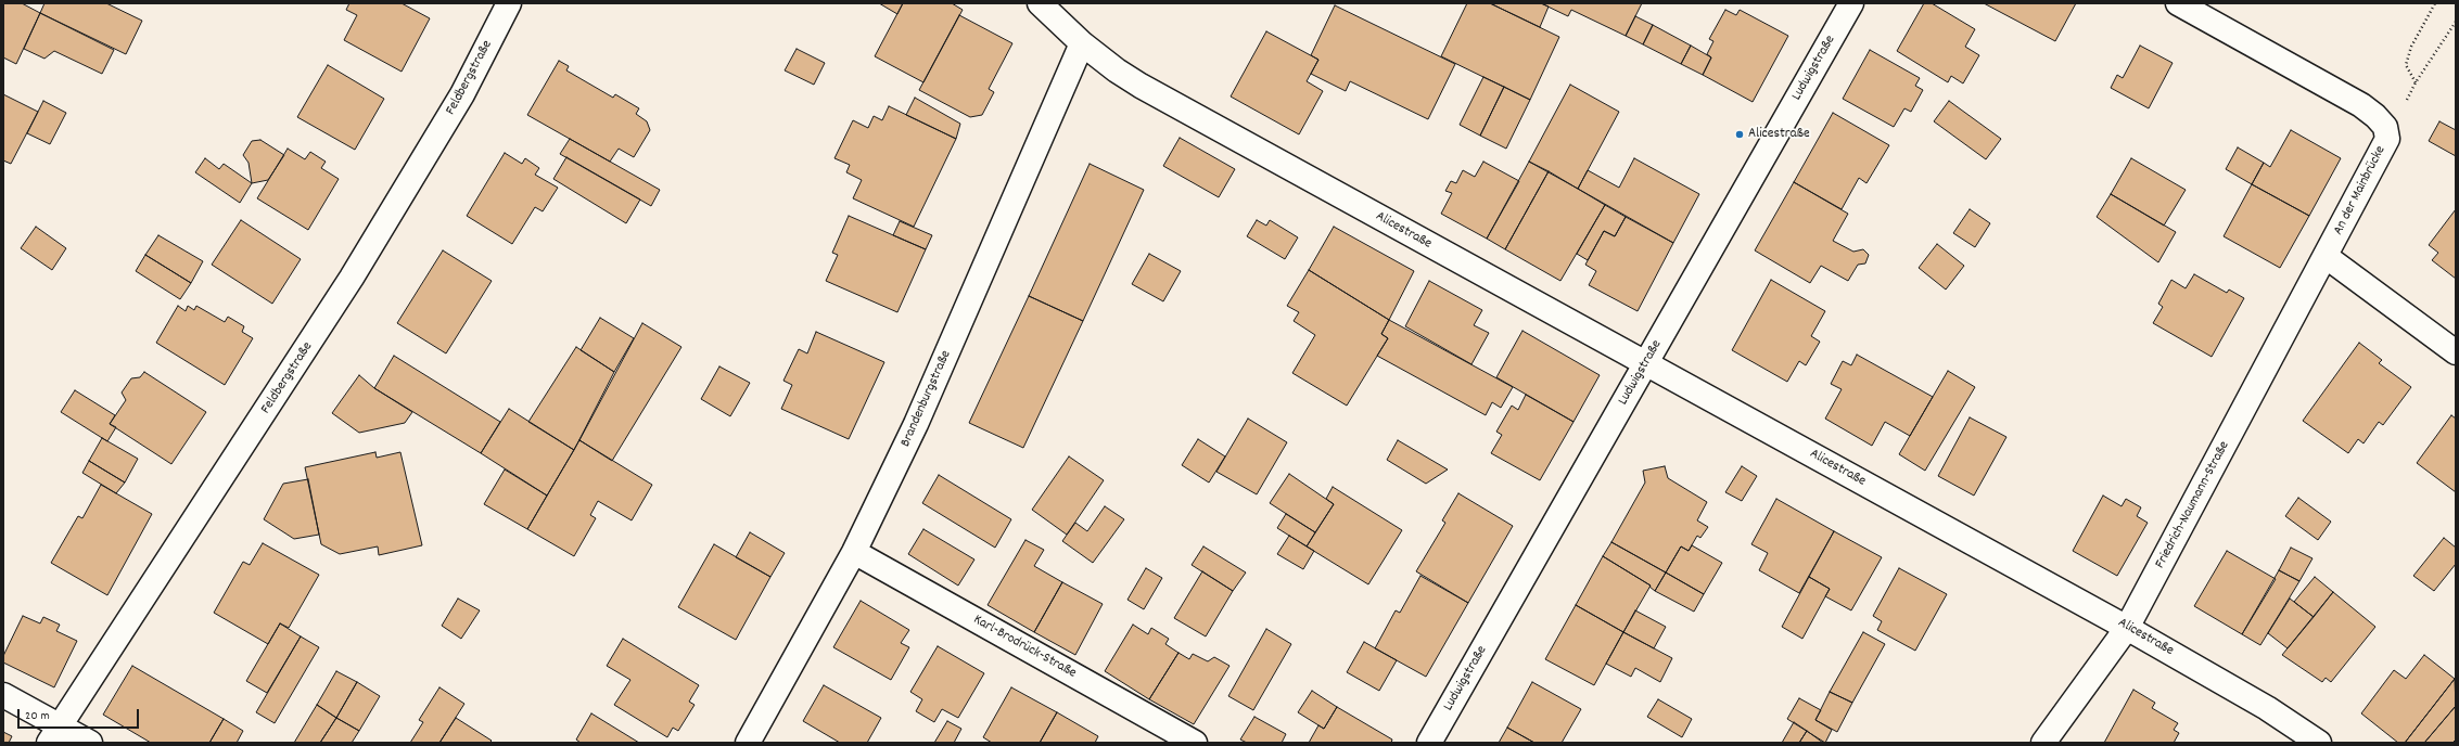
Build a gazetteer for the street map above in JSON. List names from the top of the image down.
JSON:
{
  "streets": {
    "street": [
      "Ludwigstraße",
      "Feldbergstraße",
      "An der Mainbrücke",
      "Alicestraße",
      "Brandenburgstraße",
      "Friedrich-Naumann-Straße",
      "Karl-Brodrück-Straße"
    ]
  },
  "crossings": [
    ["Ludwigstraße", "Alicestraße"],
    ["An der Mainbrücke", "Friedrich-Naumann-Straße"],
    ["Alicestraße", "Brandenburgstraße"],
    ["Alicestraße", "Friedrich-Naumann-Straße"],
    ["Brandenburgstraße", "Karl-Brodrück-Straße"]
  ],
  "places": ["Alicestraße"],
  "scale_bar": "20 m"
}
